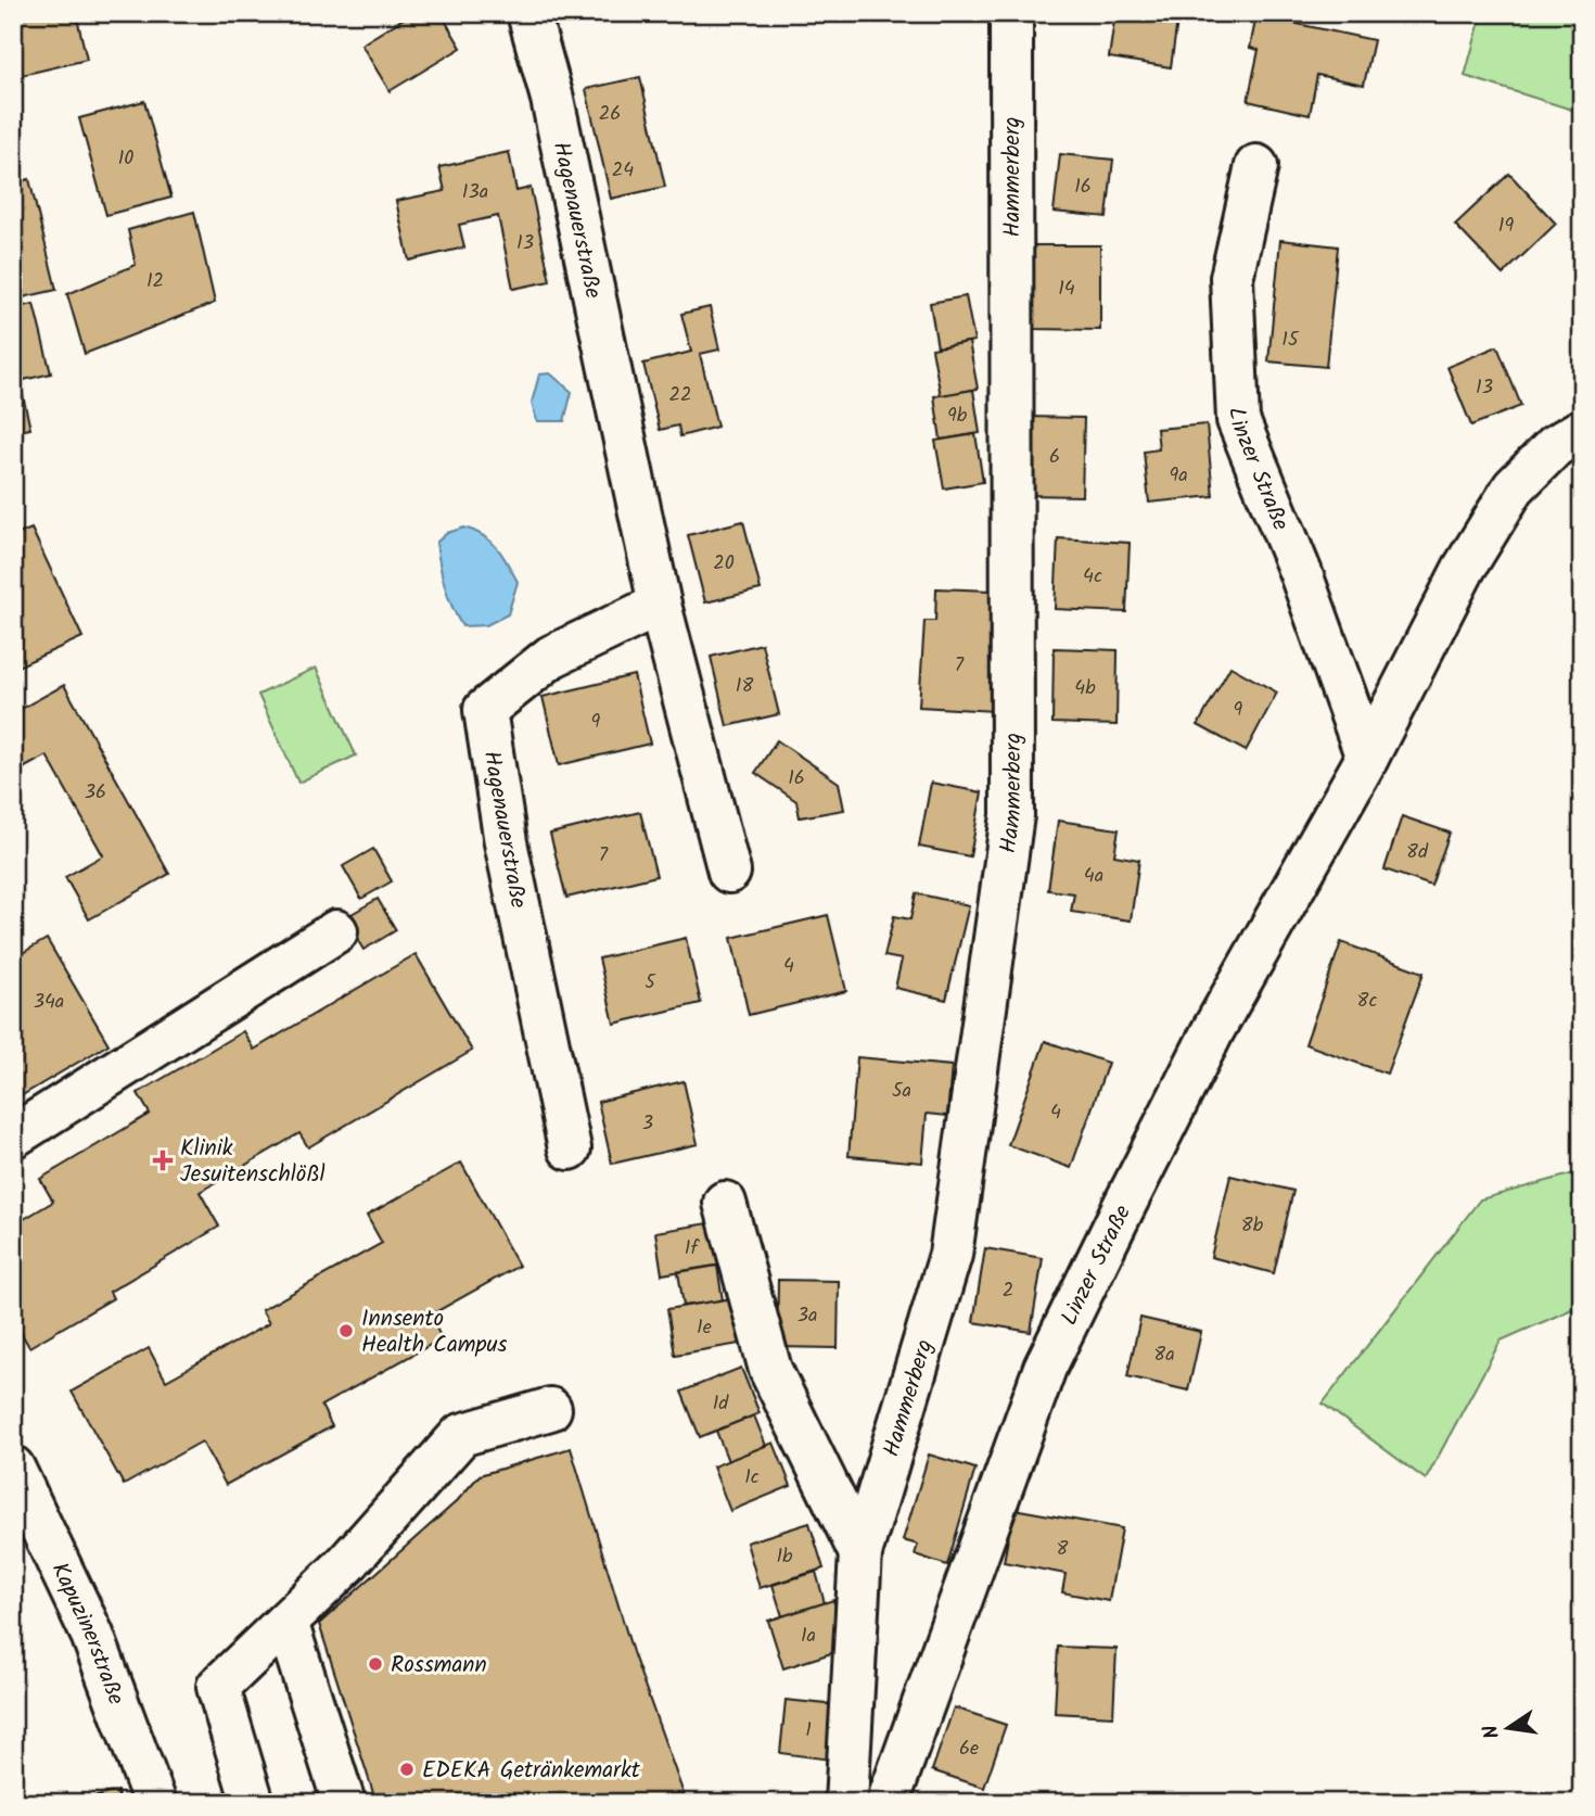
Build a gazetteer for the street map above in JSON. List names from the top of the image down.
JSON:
{
  "streets": {
    "street": [
      "Hammerberg",
      "Hagenauerstraße",
      "Linzer Straße",
      "Kapuzinerstraße"
    ]
  },
  "places": {
    "health": ["Klinik Jesuitenschlößl"],
    "other": ["Innsento Health Campus", "Rossmann", "EDEKA Getränkemarkt"]
  },
  "house_numbers": [
    "26",
    "10",
    "24",
    "16",
    "13a",
    "19",
    "13",
    "12",
    "14",
    "15",
    "13",
    "22",
    "9b",
    "6",
    "9a",
    "20",
    "4c",
    "7",
    "18",
    "4b",
    "9",
    "9",
    "16",
    "36",
    "8d",
    "7",
    "4a",
    "4",
    "5",
    "8c",
    "34a",
    "5a",
    "4",
    "3",
    "8b",
    "1f",
    "2",
    "3a",
    "1e",
    "8a",
    "1d",
    "1c",
    "8",
    "1b",
    "1a",
    "1",
    "6e"
  ],
  "north": "left"
}
